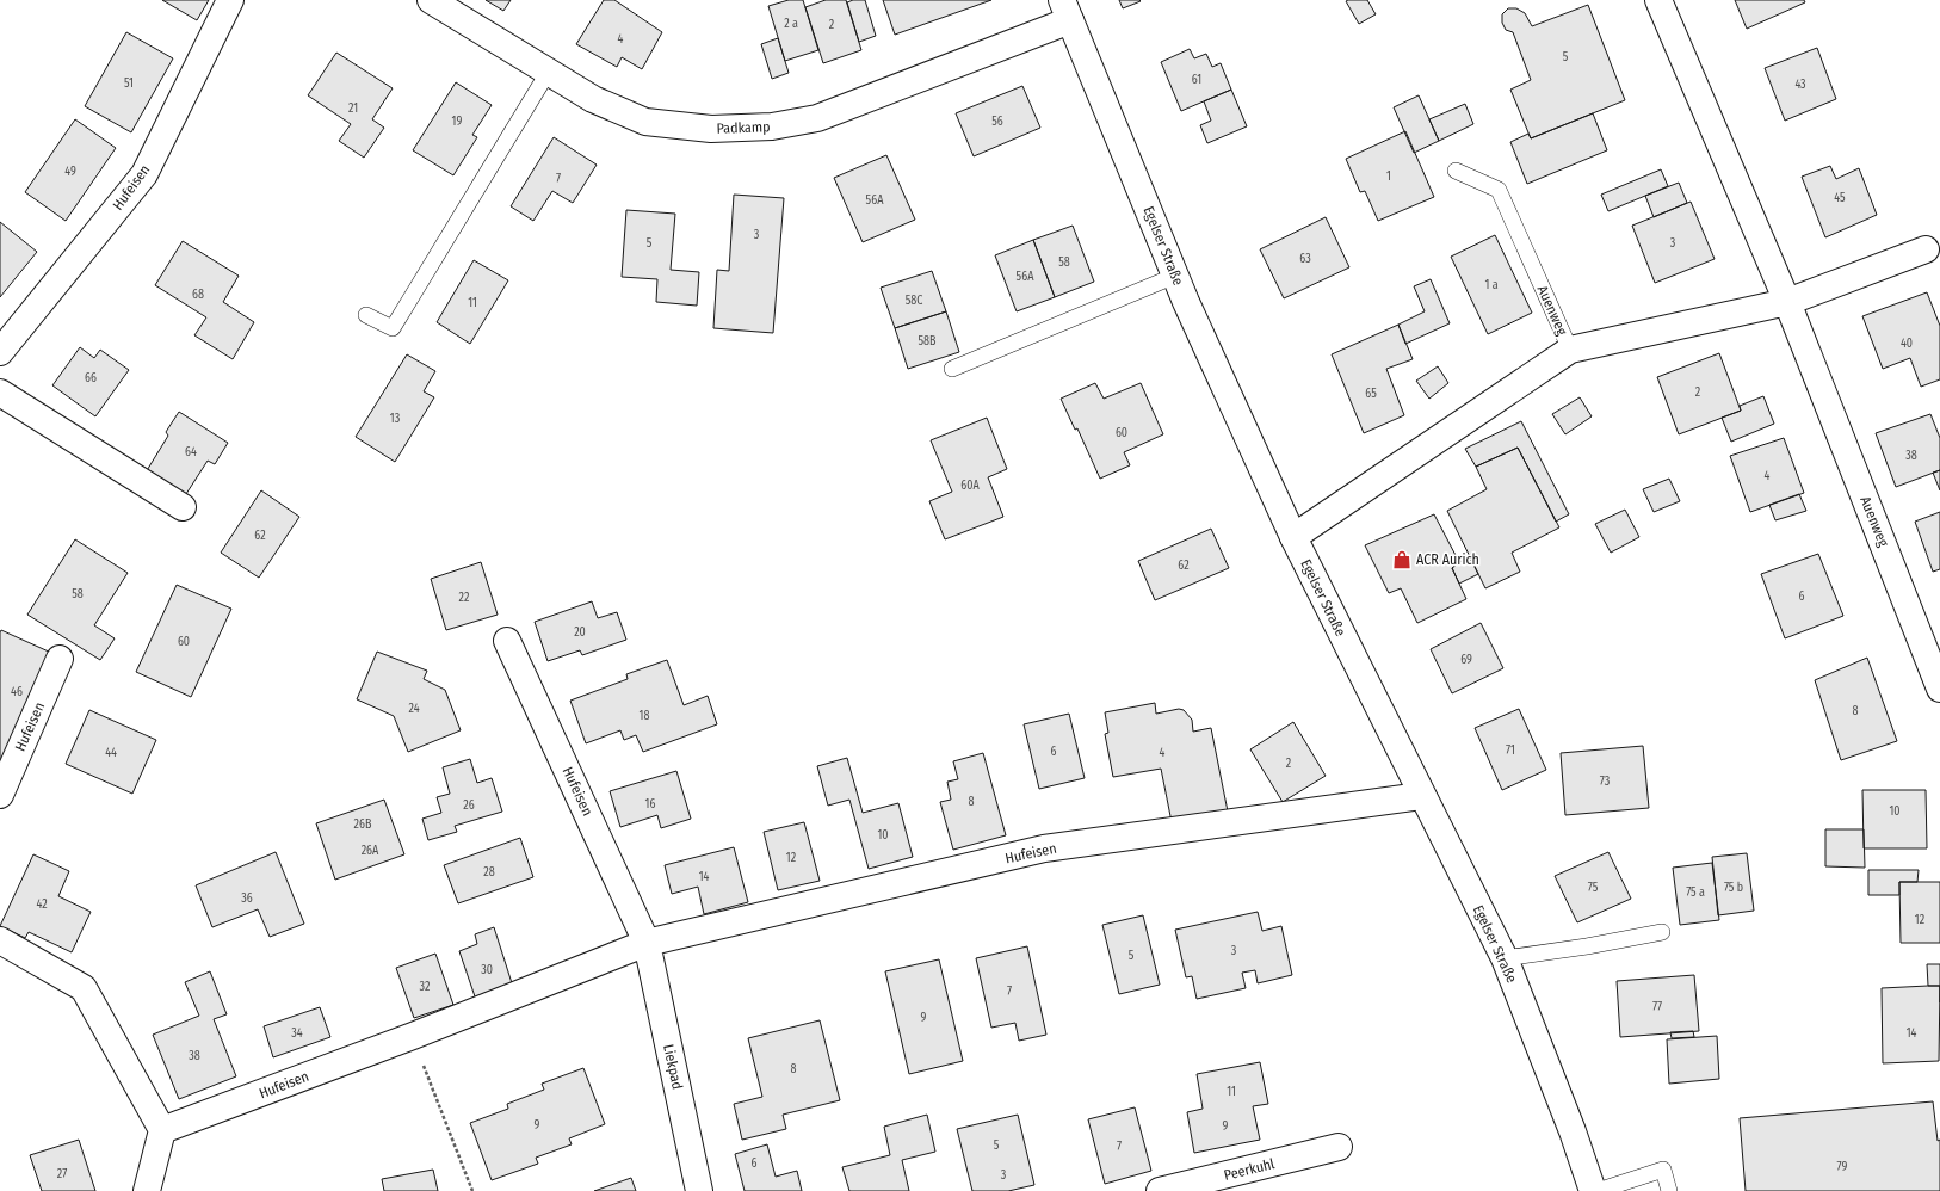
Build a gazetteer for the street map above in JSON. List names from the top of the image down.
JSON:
{
  "streets": {
    "street": [
      "Padkamp",
      "Hufeisen",
      "Egelser Straße",
      "Auenweg",
      "Liekpad",
      "Peerkuhl"
    ]
  },
  "crossings": [
    ["Padkamp", "Egelser Straße"],
    ["Hufeisen", "Egelser Straße"],
    ["Hufeisen", "Liekpad"]
  ],
  "places": {
    "shop": ["ACR Aurich"]
  },
  "house_numbers": [
    "2 a",
    "2",
    "4",
    "5",
    "61",
    "51",
    "43",
    "21",
    "19",
    "56",
    "49",
    "1",
    "7",
    "45",
    "56A",
    "3",
    "5",
    "3",
    "63",
    "58",
    "56A",
    "1 a",
    "68",
    "58C",
    "11",
    "58B",
    "40",
    "66",
    "2",
    "65",
    "13",
    "60",
    "64",
    "38",
    "4",
    "60A",
    "62",
    "62",
    "58",
    "6",
    "22",
    "20",
    "60",
    "69",
    "46",
    "24",
    "8",
    "18",
    "71",
    "6",
    "44",
    "4",
    "2",
    "73",
    "8",
    "16",
    "26",
    "10",
    "26B",
    "10",
    "26A",
    "12",
    "28",
    "14",
    "75",
    "75 b",
    "75 a",
    "36",
    "42",
    "12",
    "3",
    "5",
    "30",
    "32",
    "7",
    "77",
    "9",
    "34",
    "14",
    "38",
    "8",
    "11",
    "9",
    "9",
    "5",
    "7",
    "6",
    "79",
    "27",
    "3"
  ]
}
